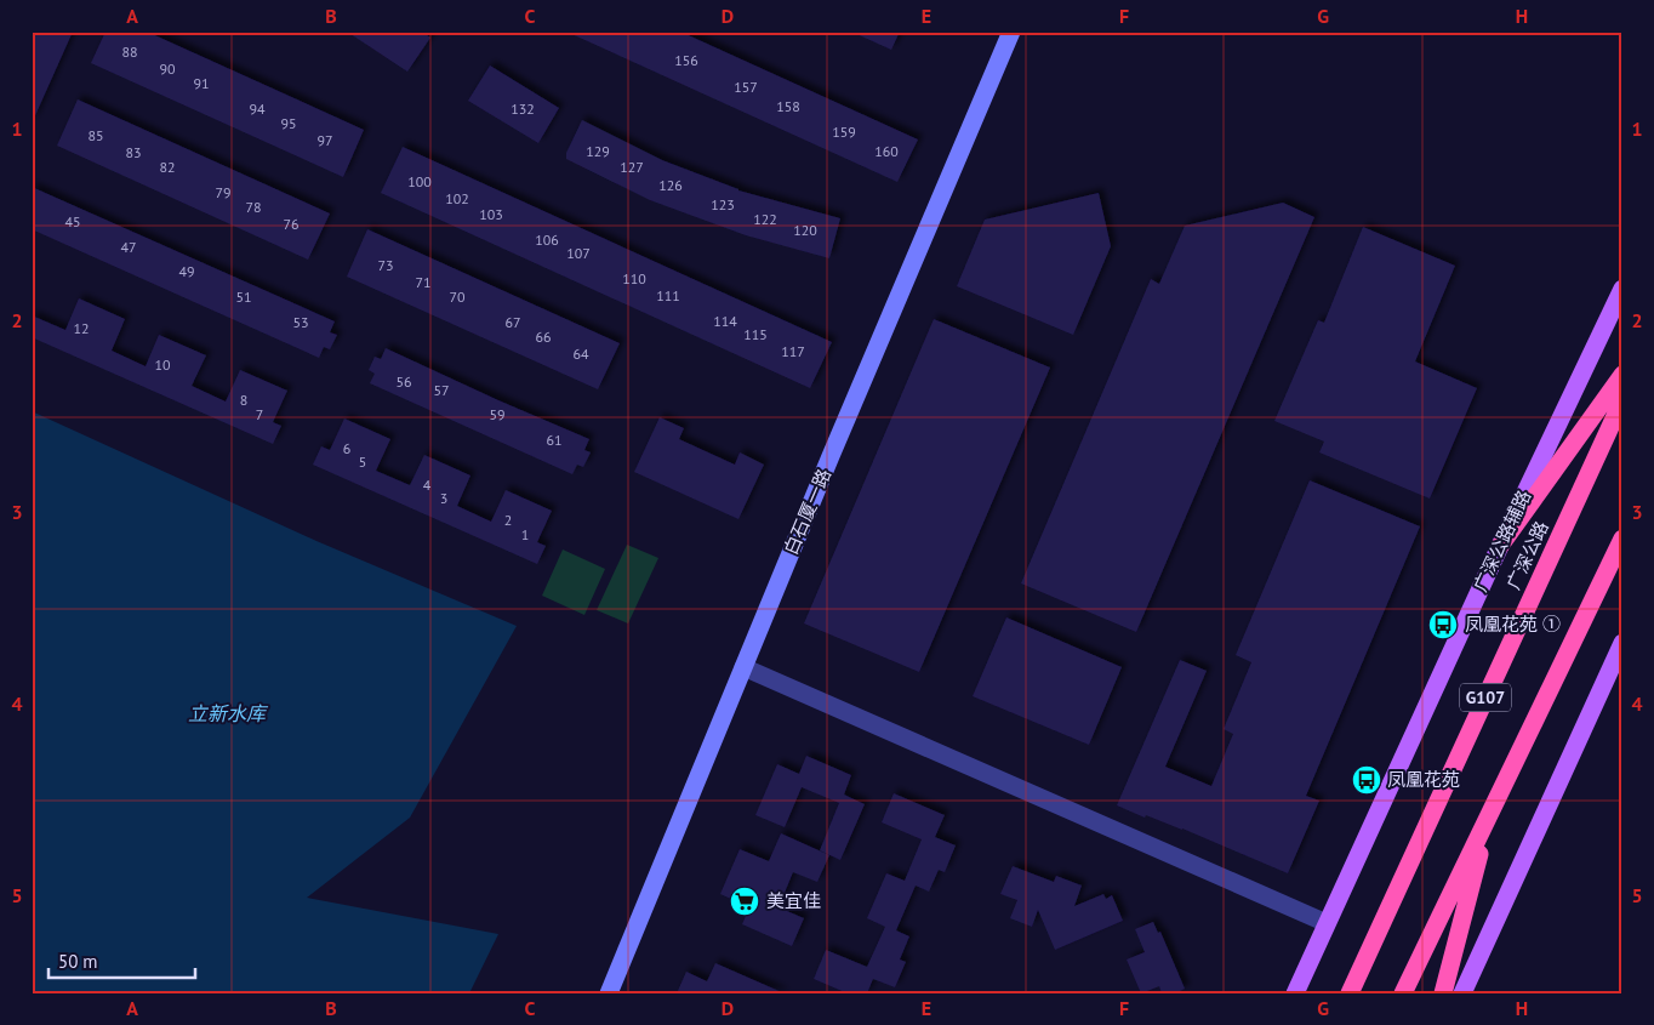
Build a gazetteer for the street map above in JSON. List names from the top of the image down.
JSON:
{
  "streets": {
    "highway": ["广深公路", "G107"],
    "main road": ["广深公路辅路"],
    "street": ["白石厦一路"]
  },
  "water": ["立新水库"],
  "places": {
    "bus stop": ["凤凰花苑 ①", "凤凰花苑"],
    "supermarket": ["美宜佳"]
  },
  "house_numbers": [
    "88",
    "156",
    "90",
    "91",
    "157",
    "158",
    "94",
    "132",
    "95",
    "159",
    "85",
    "97",
    "129",
    "160",
    "83",
    "82",
    "127",
    "100",
    "126",
    "79",
    "102",
    "123",
    "78",
    "103",
    "122",
    "45",
    "76",
    "120",
    "106",
    "47",
    "107",
    "73",
    "49",
    "110",
    "71",
    "111",
    "51",
    "70",
    "114",
    "53",
    "67",
    "12",
    "115",
    "66",
    "117",
    "64",
    "10",
    "56",
    "57",
    "8",
    "7",
    "59",
    "61",
    "6",
    "5",
    "4",
    "3",
    "2",
    "1"
  ],
  "scale_bar": "50 m",
  "grid": {
    "columns": [
      "A",
      "B",
      "C",
      "D",
      "E",
      "F",
      "G",
      "H"
    ],
    "rows": [
      "1",
      "2",
      "3",
      "4",
      "5"
    ]
  }
}
